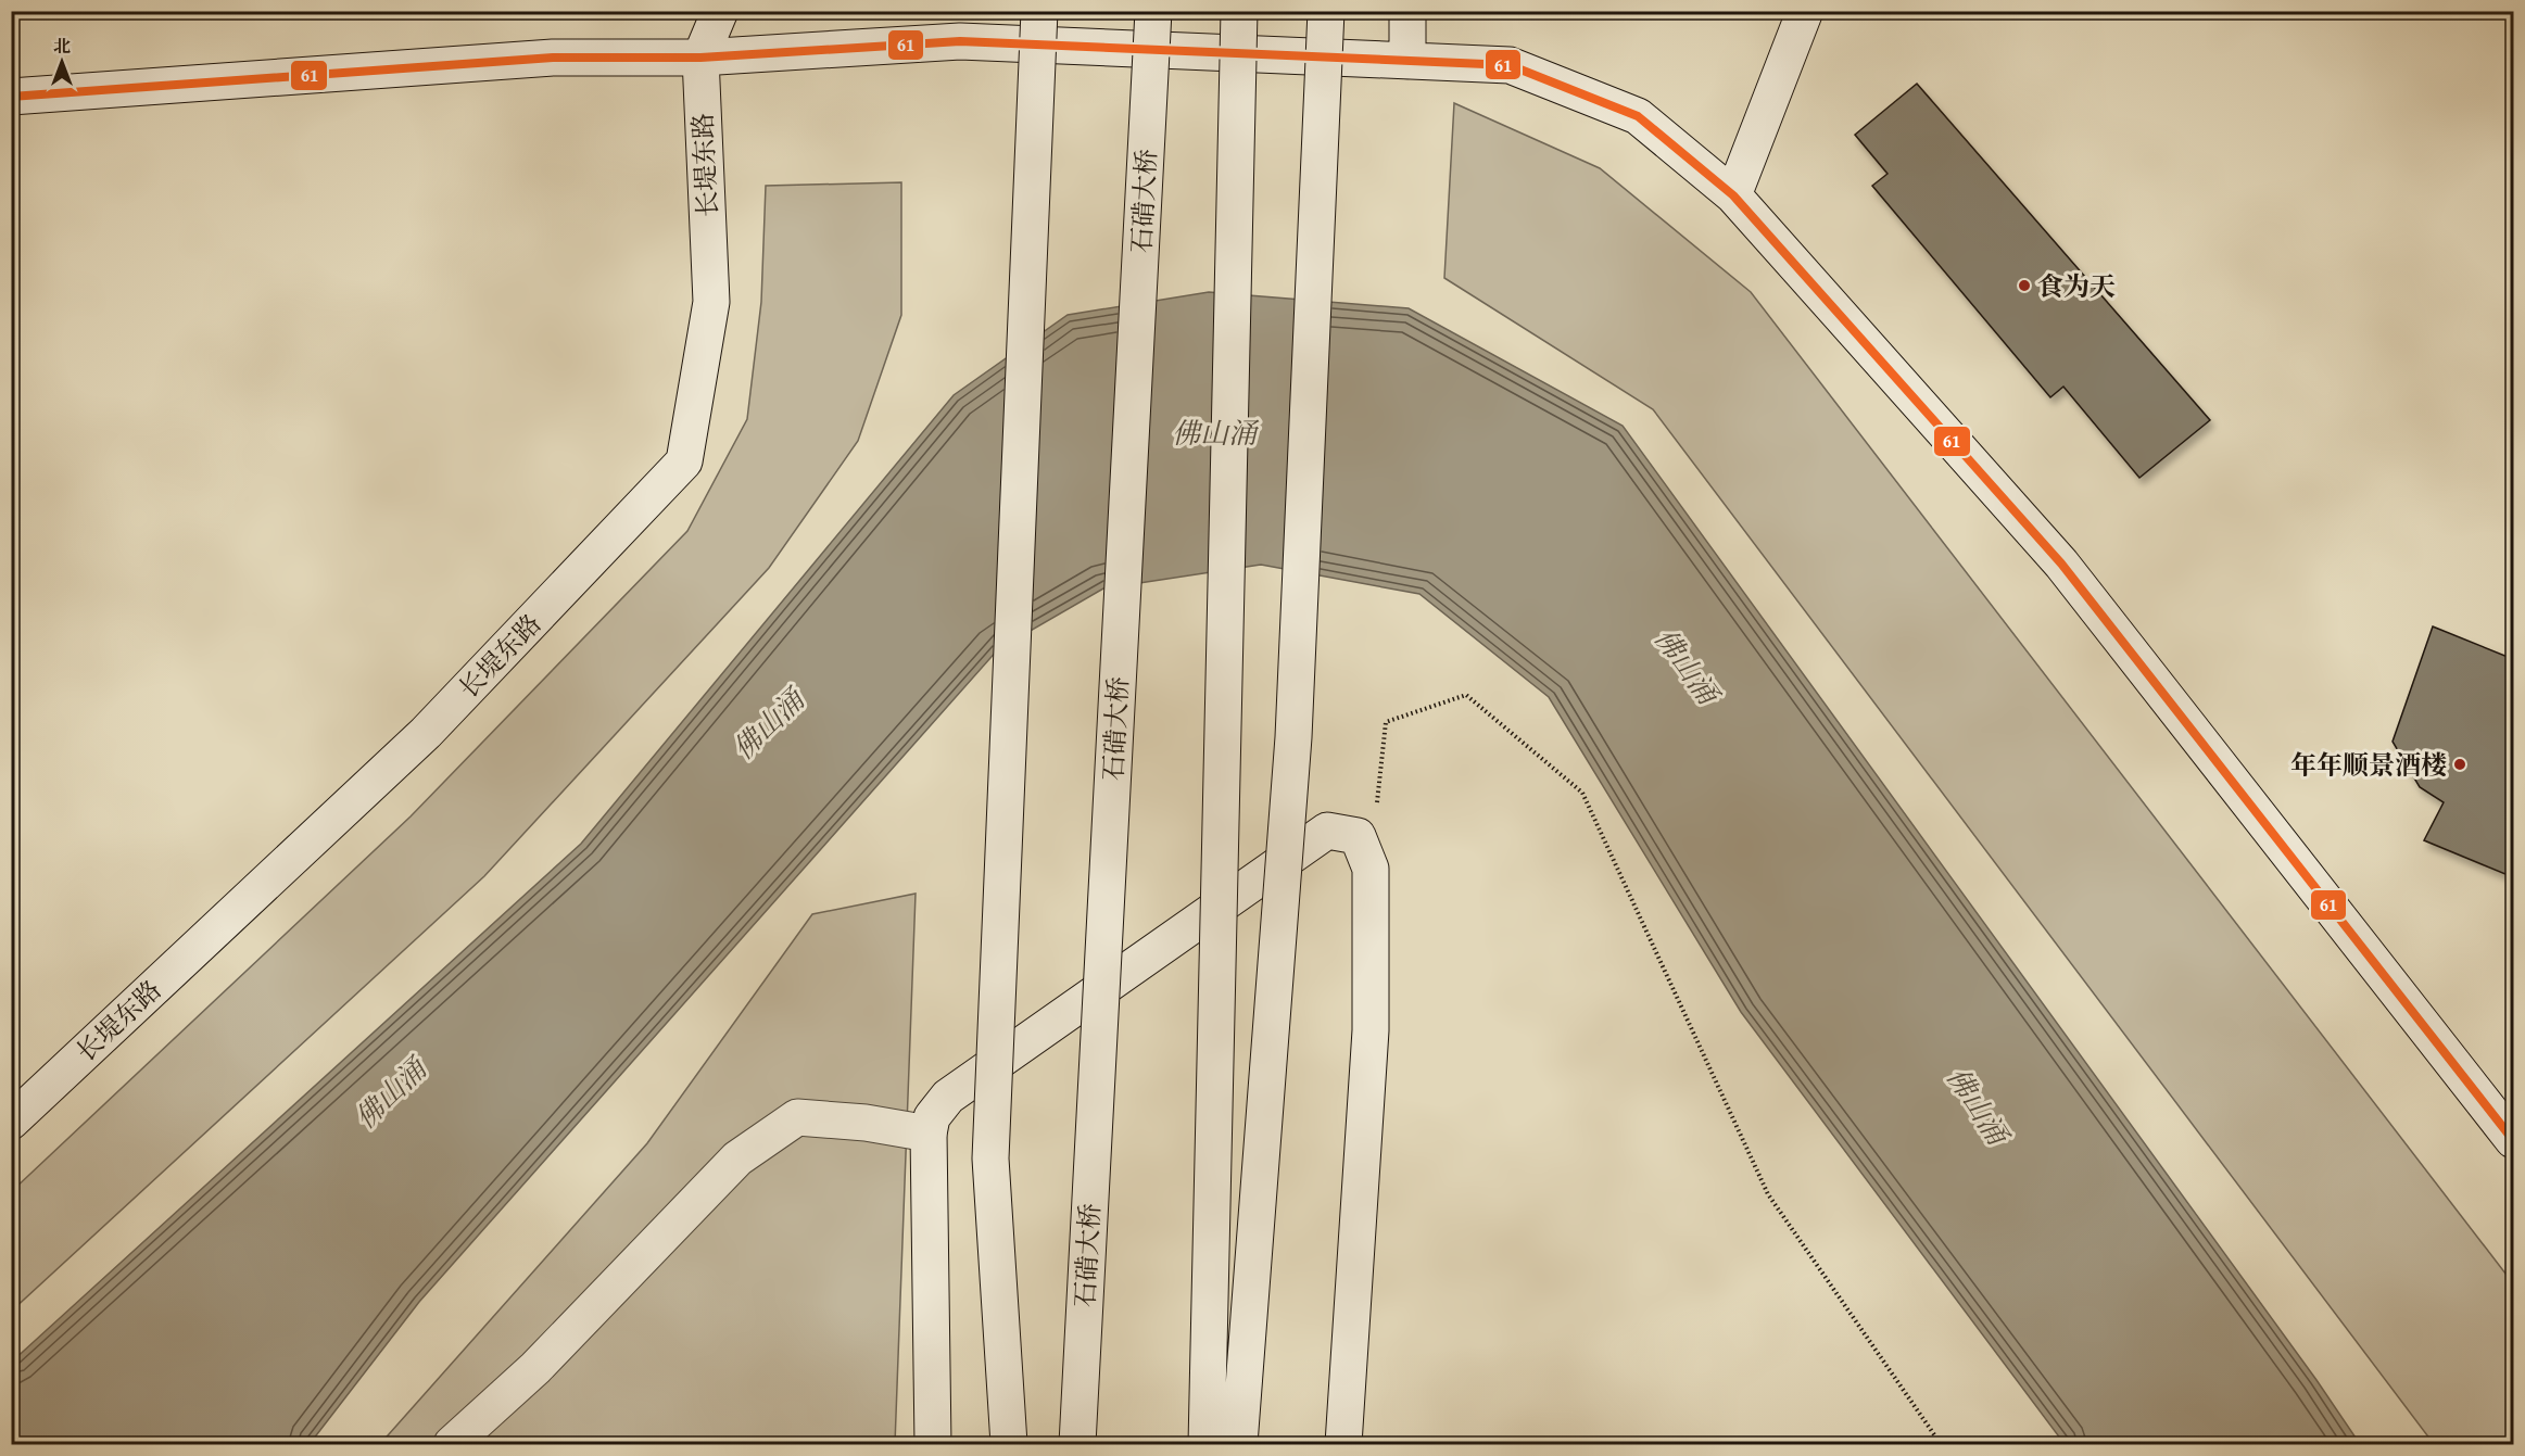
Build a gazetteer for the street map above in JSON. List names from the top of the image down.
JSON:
{
  "streets": {
    "main road": ["长堤东路", "石𬒔大桥"]
  },
  "water": ["佛山涌"],
  "places": ["食为天", "年年顺景酒楼"],
  "lines": ["transit line 61"],
  "north": "top"
}
